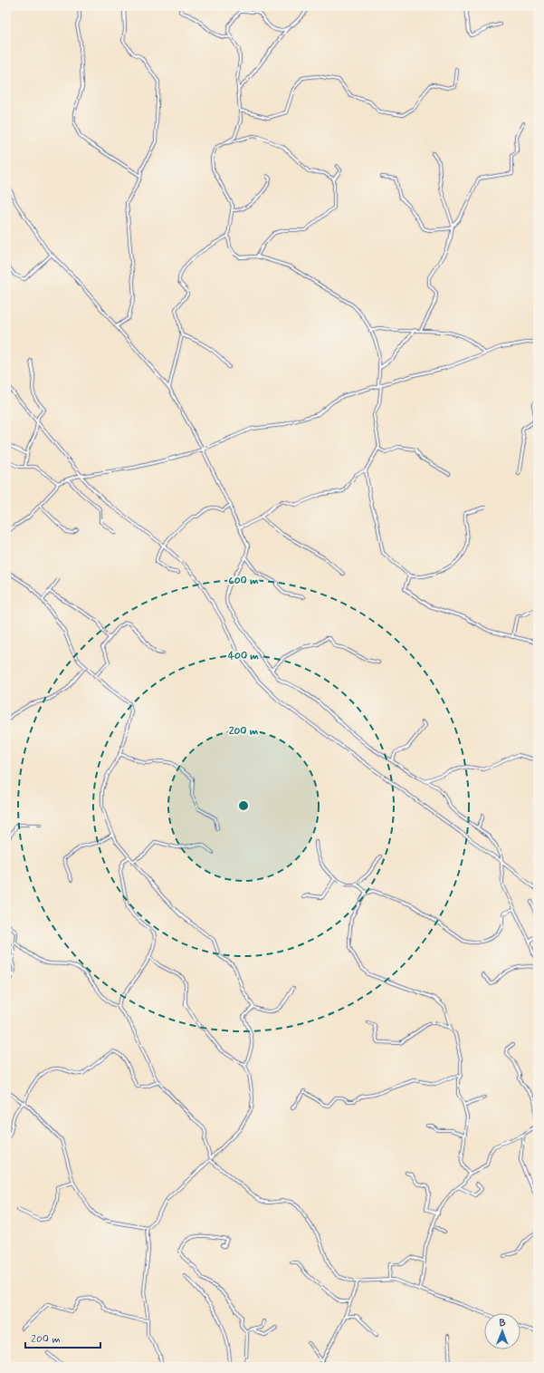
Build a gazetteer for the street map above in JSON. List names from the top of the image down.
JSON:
{
  "scale_bar": "200 m",
  "north": "top",
  "rings": ["600 m", "400 m", "200 m"]
}
